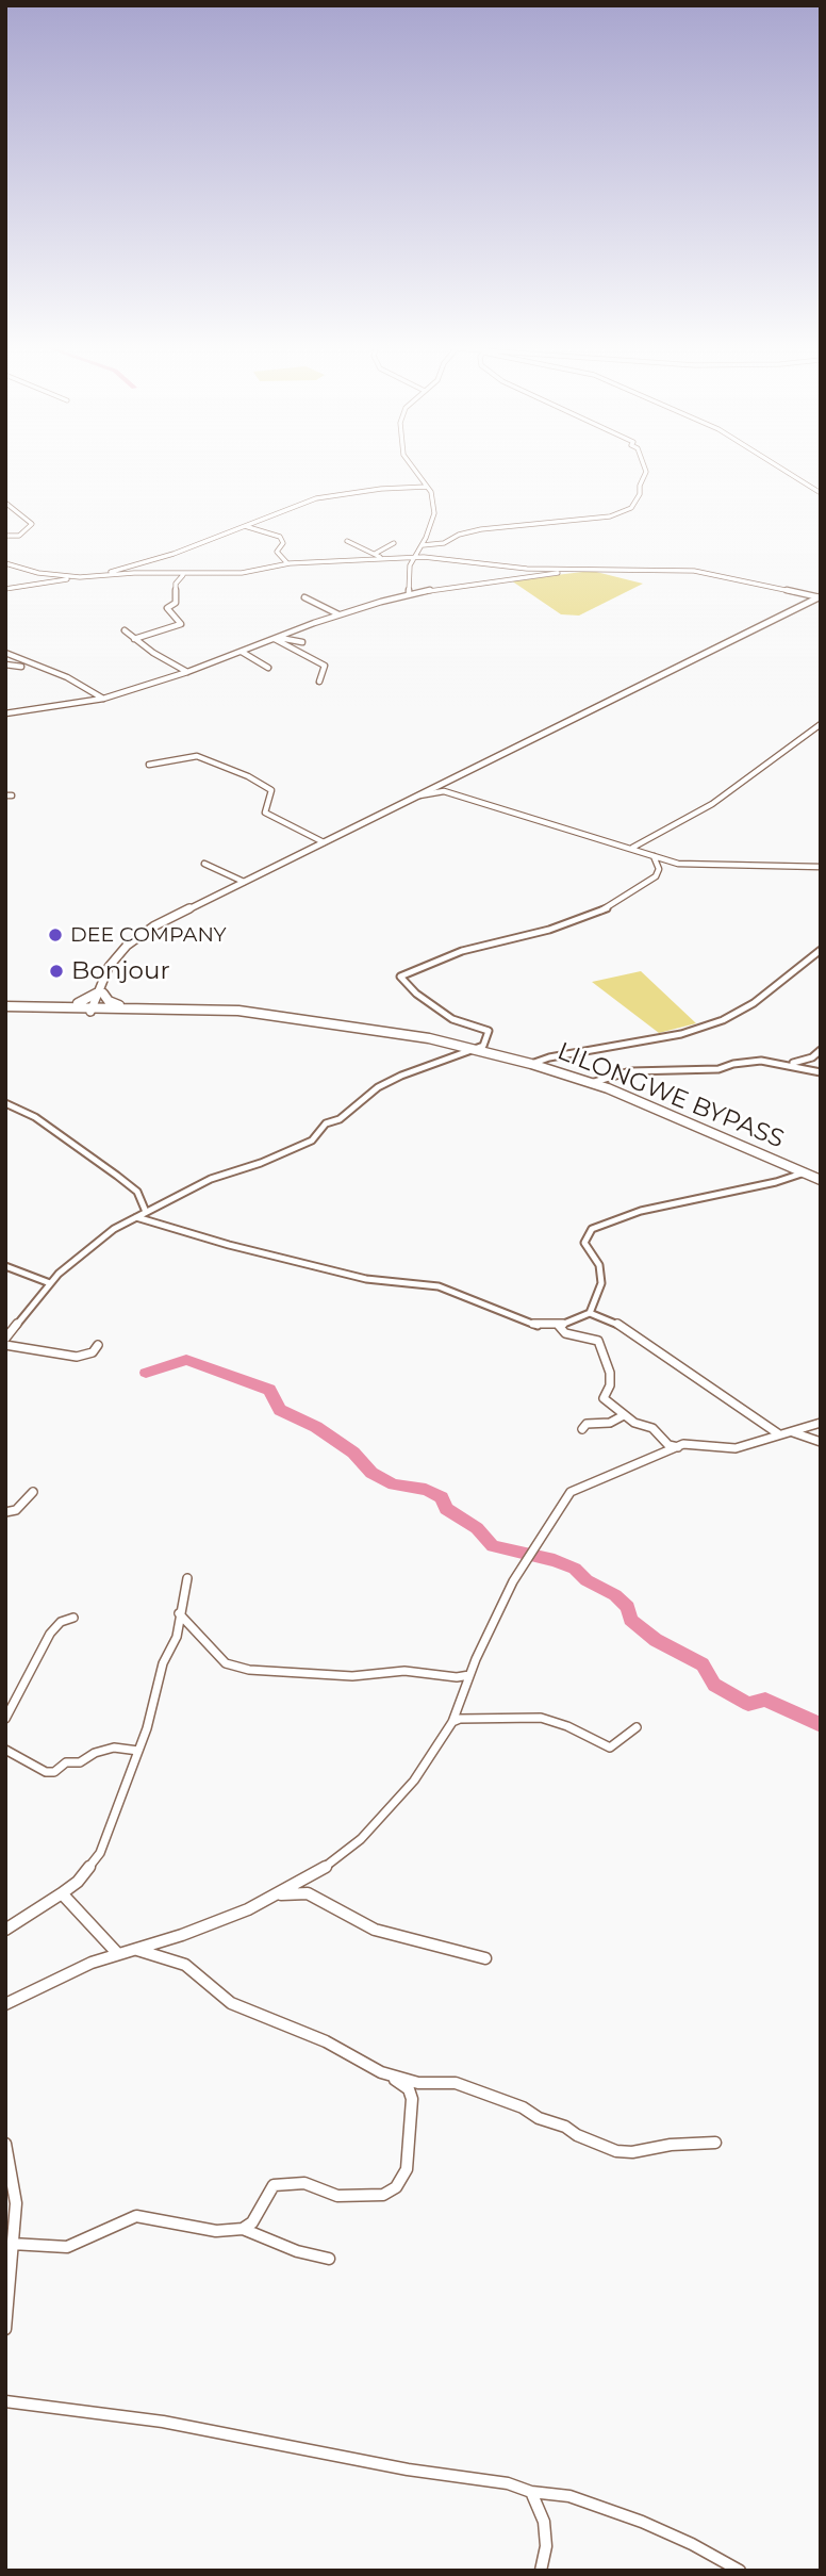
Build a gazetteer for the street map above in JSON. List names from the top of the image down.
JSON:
{
  "streets": {
    "main road": ["LILONGWE BYPASS"]
  },
  "places": ["DEE COMPANY", "Bonjour"]
}
